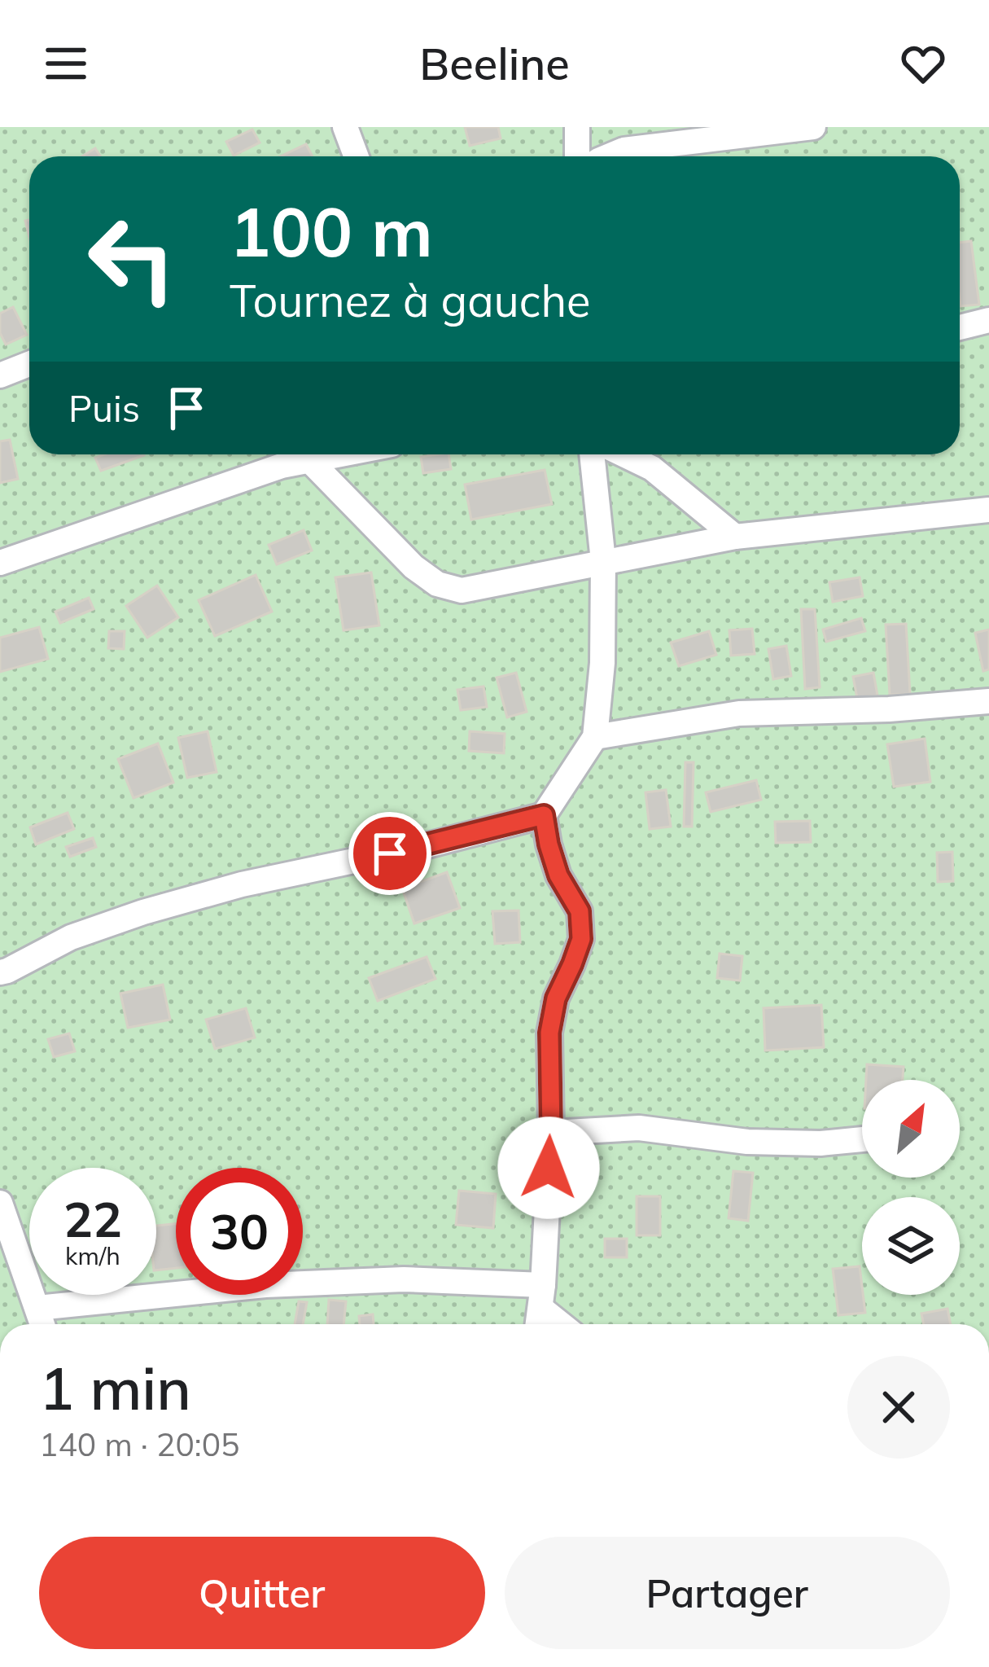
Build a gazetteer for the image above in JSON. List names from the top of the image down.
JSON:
{
  "north": "top right",
  "page": {
    "header": "Beeline",
    "turn": ["100 m", "Tournez à gauche"],
    "then": "Puis",
    "speed": "22 km/h",
    "limit": "30",
    "heading": ["1 min", "140 m · 20:05"],
    "buttons": ["Quitter", "Partager"]
  }
}
